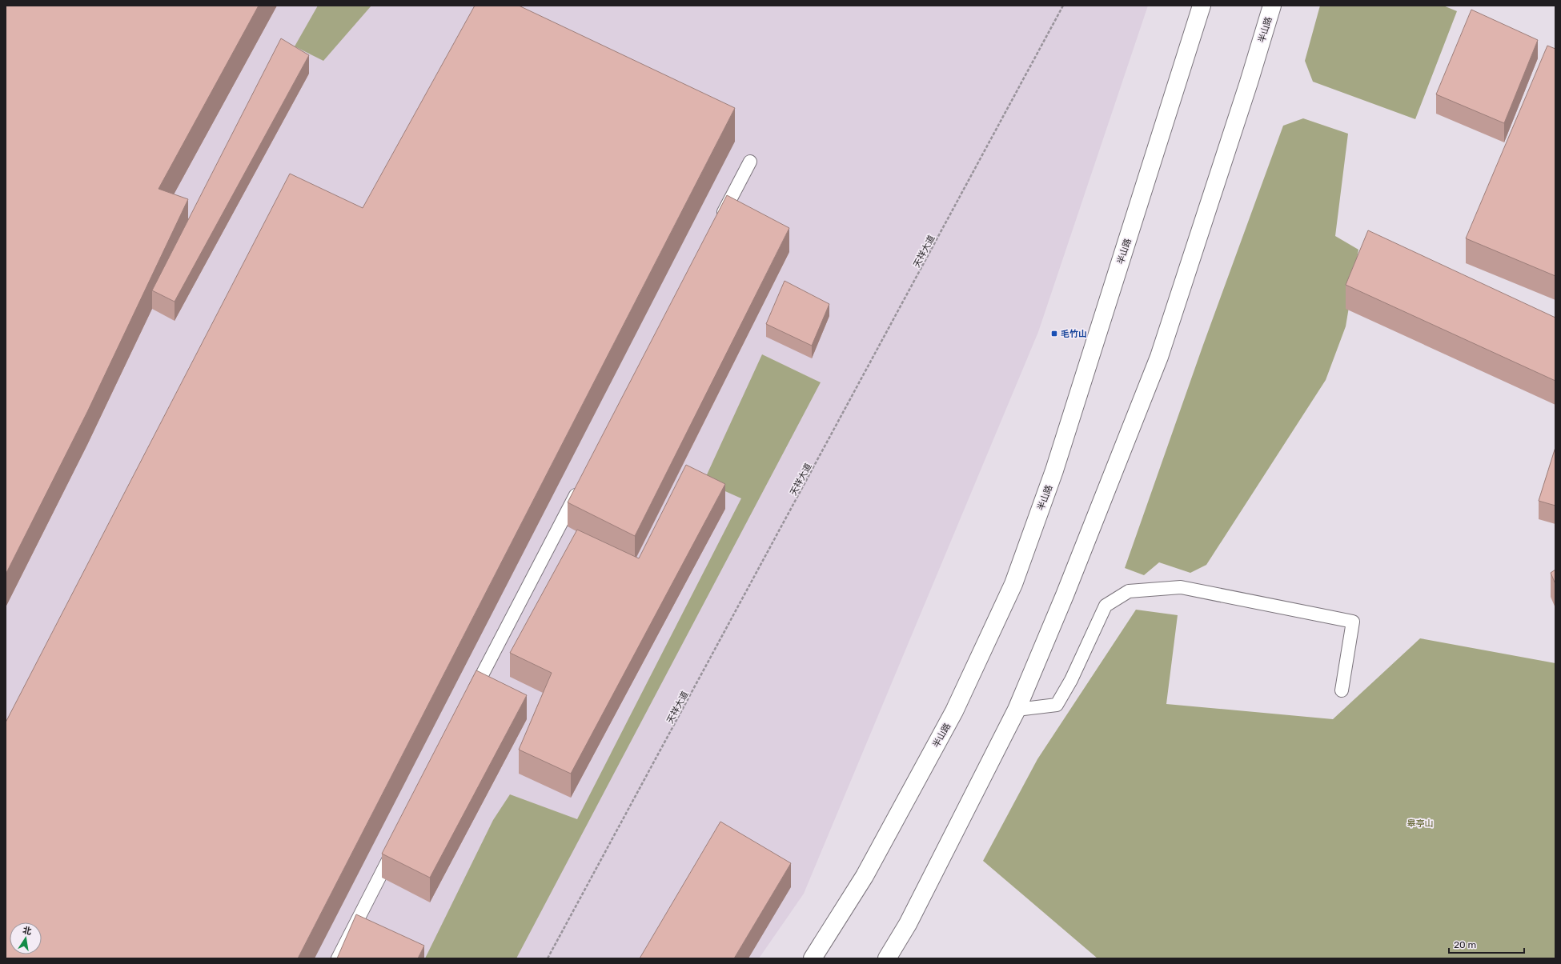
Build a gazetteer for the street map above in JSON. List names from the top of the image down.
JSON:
{
  "streets": {
    "main road": ["半山路"],
    "path": ["天祥大道"]
  },
  "parks": ["皋亭山"],
  "places": {
    "transit": ["毛竹山"]
  },
  "scale_bar": "20 m",
  "north": "top"
}
